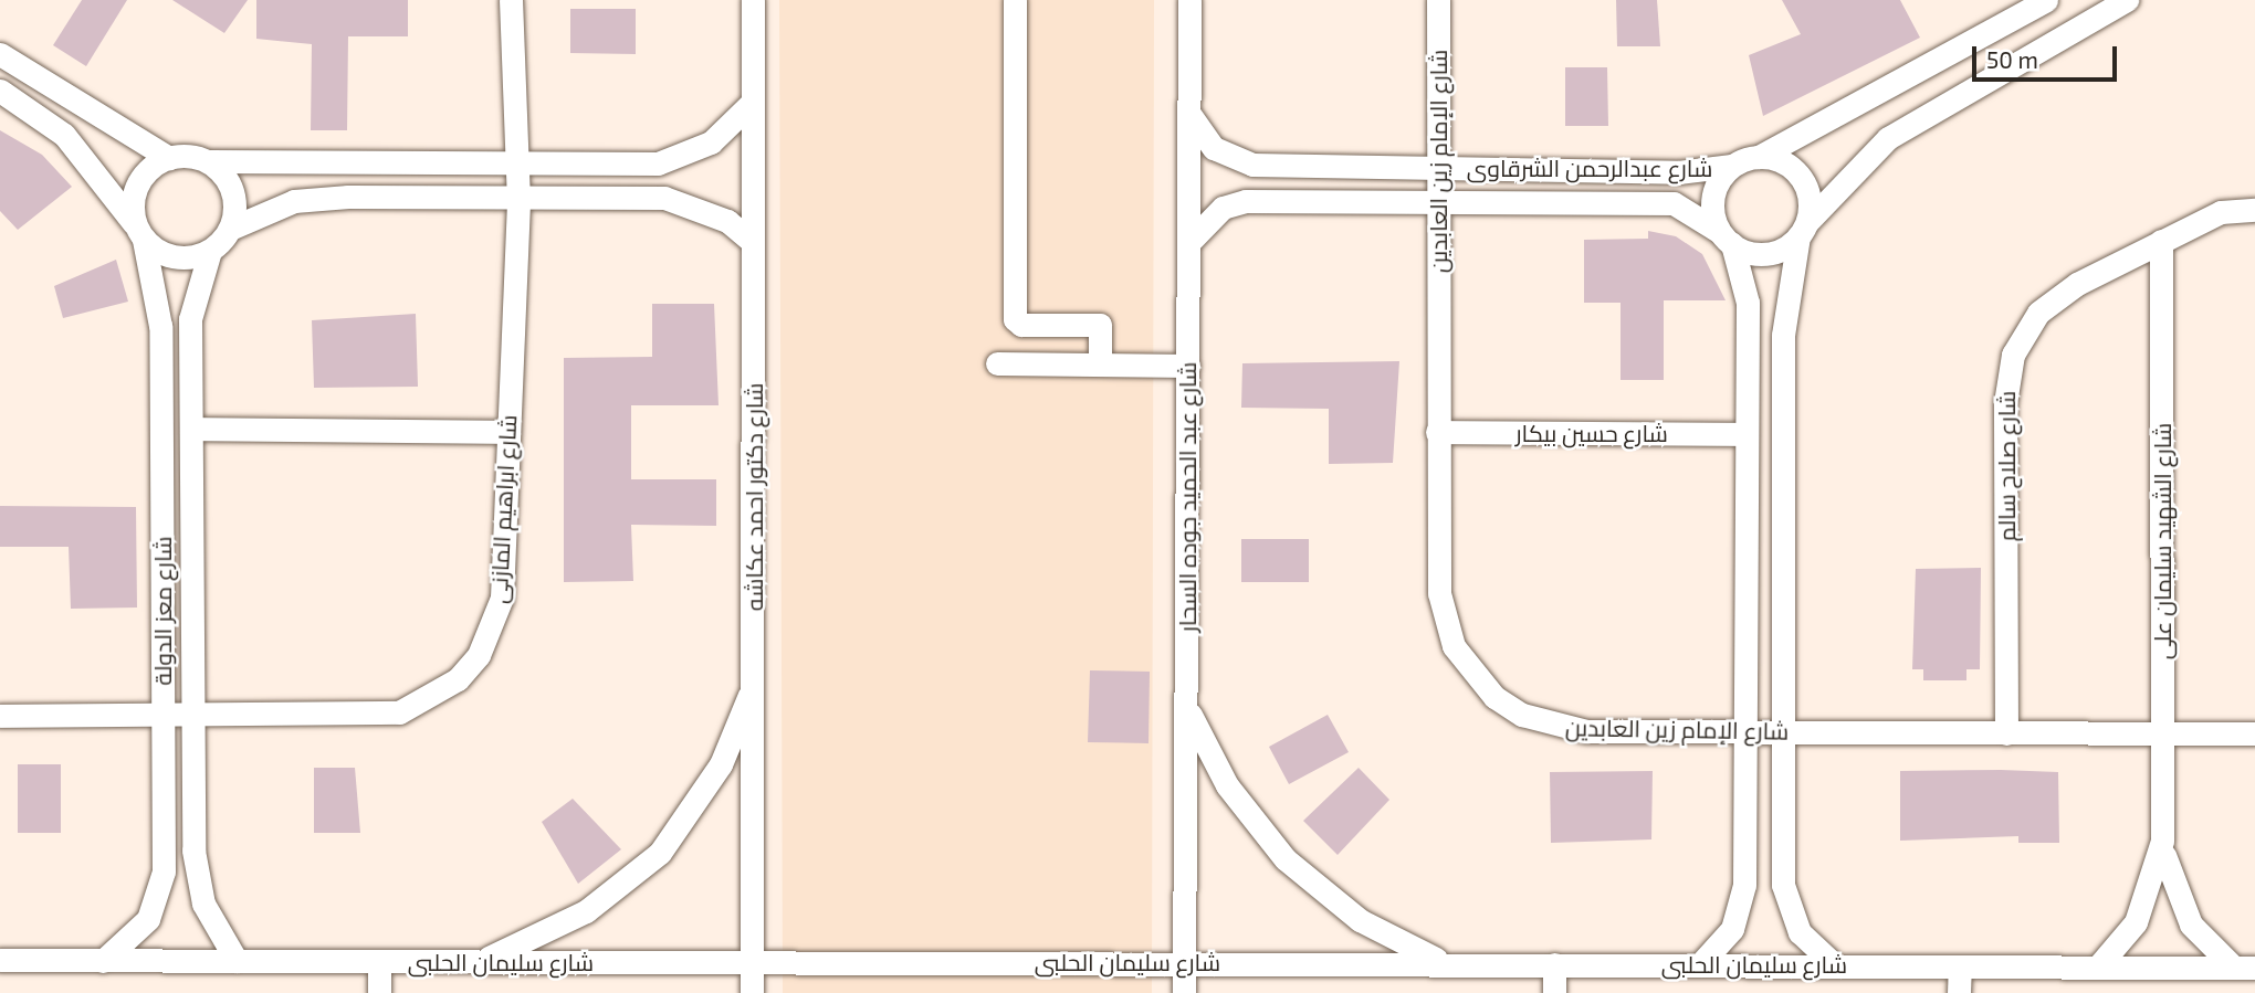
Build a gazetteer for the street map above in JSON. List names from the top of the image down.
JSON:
{
  "streets": {
    "street": [
      "شارع الإمام زين العابدين",
      "شارع عبدالرحمن الشرقاوى",
      "شارع حسين بيكار",
      "شارع صلاح سالم",
      "شارع دكتور احمد عكاشه",
      "شارع عبد الحميد جوده السحار",
      "شارع ابراهيم المازنى",
      "شارع الشهيد سليمان على",
      "شارع معز الدولة",
      "شارع سليمان الحلبى"
    ]
  },
  "crossings": [
    ["شارع الإمام زين العابدين", "شارع عبدالرحمن الشرقاوى"],
    ["شارع الإمام زين العابدين", "شارع حسين بيكار"],
    ["شارع الإمام زين العابدين", "شارع صلاح سالم"],
    ["شارع الإمام زين العابدين", "شارع الشهيد سليمان على"],
    ["شارع عبدالرحمن الشرقاوى", "شارع عبد الحميد جوده السحار"],
    ["شارع صلاح سالم", "شارع الشهيد سليمان على"],
    ["شارع دكتور احمد عكاشه", "شارع سليمان الحلبى"],
    ["شارع عبد الحميد جوده السحار", "شارع سليمان الحلبى"],
    ["شارع ابراهيم المازنى", "شارع معز الدولة"],
    ["شارع الشهيد سليمان على", "شارع سليمان الحلبى"],
    ["شارع معز الدولة", "شارع سليمان الحلبى"]
  ],
  "scale_bar": "50 m"
}
